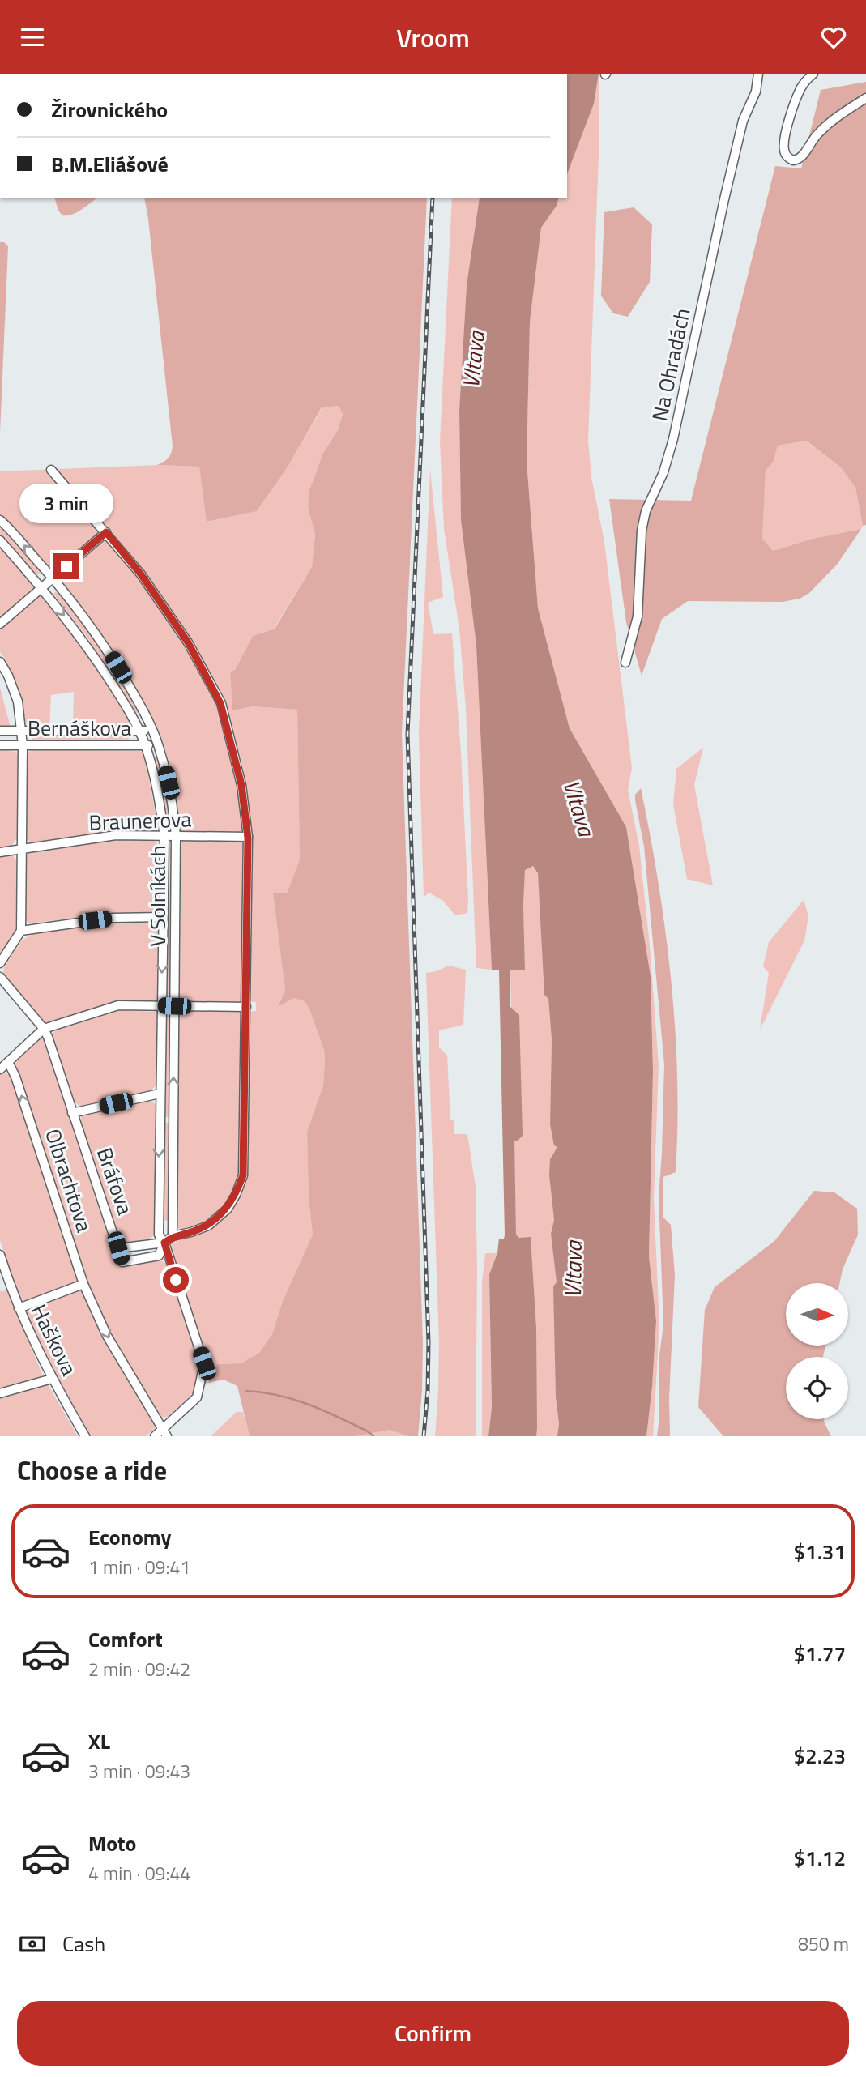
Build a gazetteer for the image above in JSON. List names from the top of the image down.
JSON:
{
  "streets": {
    "street": [
      "Na Ohradách",
      "Bernáškova",
      "Braunerova",
      "V Solníkách",
      "Olbrachtova",
      "Bráfova",
      "Haškova"
    ]
  },
  "crossings": [
    ["Bernáškova", "V Solníkách"],
    ["Braunerova", "V Solníkách"],
    ["V Solníkách", "Olbrachtova"]
  ],
  "water": ["Vltava"],
  "north": "right",
  "page": {
    "header": "Vroom",
    "banner": ["Žirovnického", "B.M.Eliášové"],
    "bubble": "3 min",
    "heading": "Choose a ride",
    "list": [
      {
        "name": "Economy",
        "note": "1 min · 09:41",
        "value": "$1.31"
      },
      {
        "name": "Comfort",
        "note": "2 min · 09:42",
        "value": "$1.77"
      },
      {
        "name": "XL",
        "note": "3 min · 09:43",
        "value": "$2.23"
      },
      {
        "name": "Moto",
        "note": "4 min · 09:44",
        "value": "$1.12"
      }
    ],
    "pay": ["Cash", "850 m"],
    "buttons": "Confirm"
  }
}
